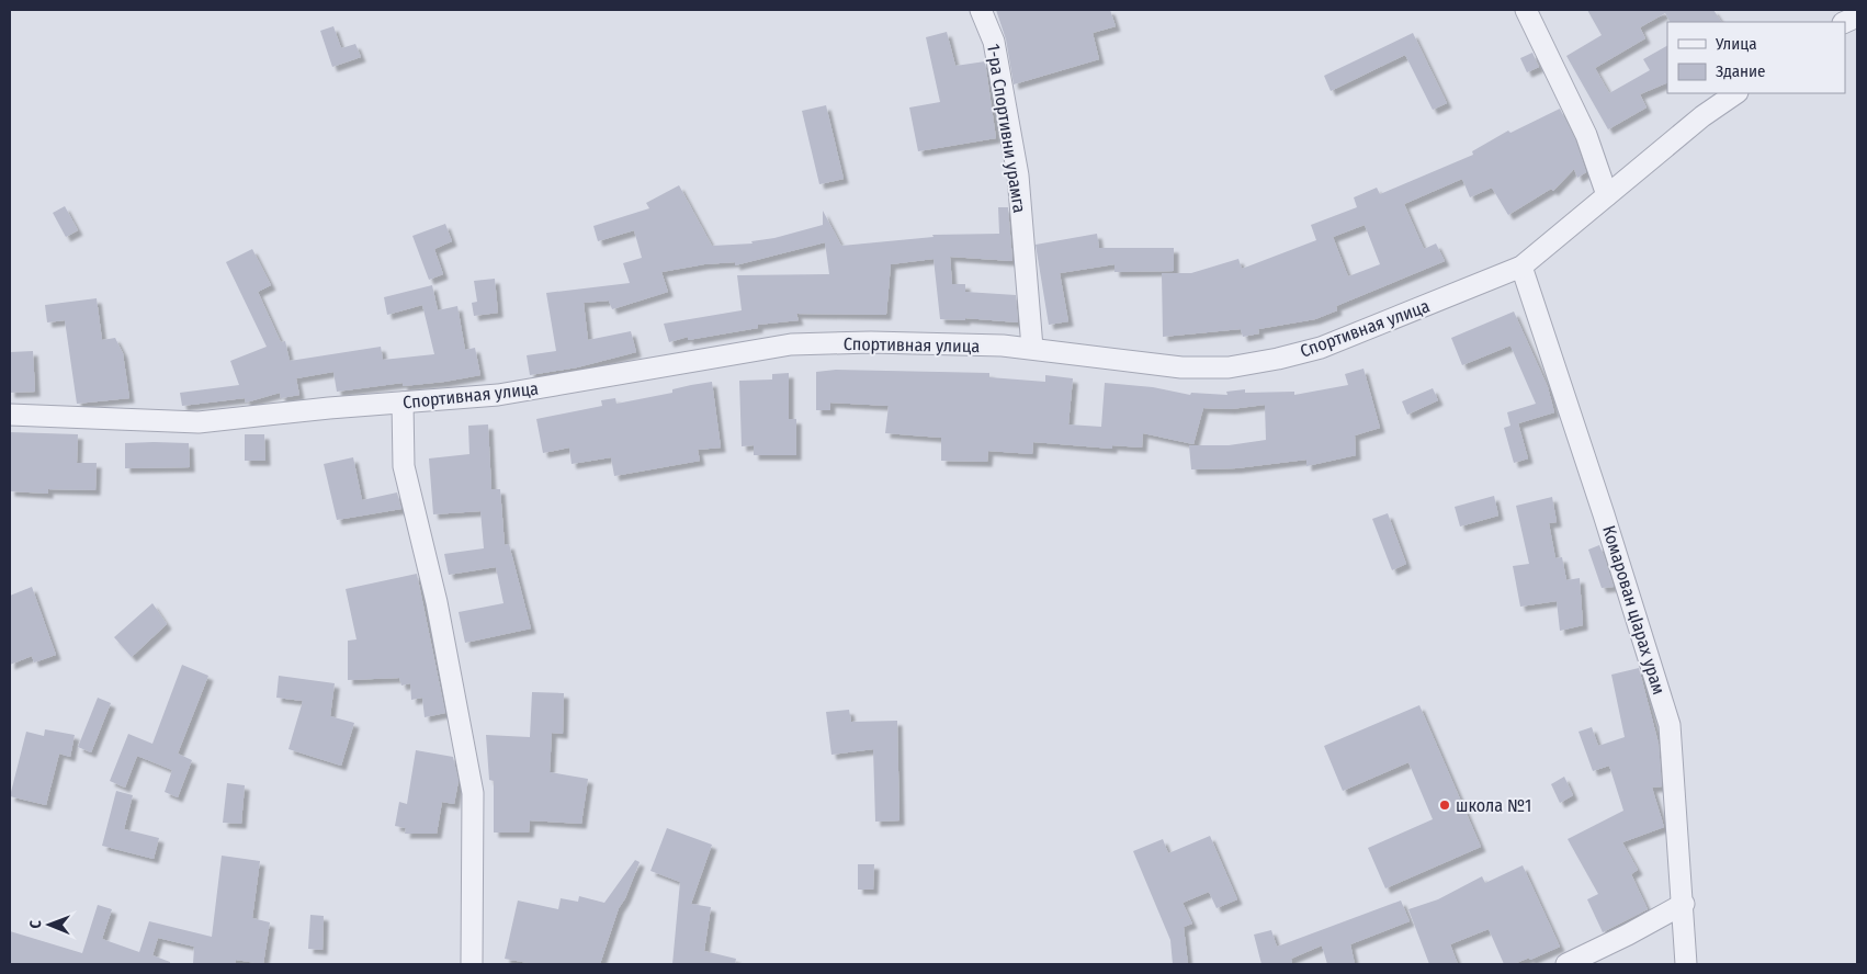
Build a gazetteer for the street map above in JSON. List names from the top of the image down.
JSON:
{
  "streets": {
    "street": ["1-ра Спортивни урамга", "Спортивная улица", "Комарован цIарах урам"]
  },
  "crossings": [
    ["1-ра Спортивни урамга", "Спортивная улица"],
    ["Спортивная улица", "Комарован цIарах урам"]
  ],
  "places": ["школа №1"],
  "legend": ["Улица", "Здание"],
  "north": "left"
}
